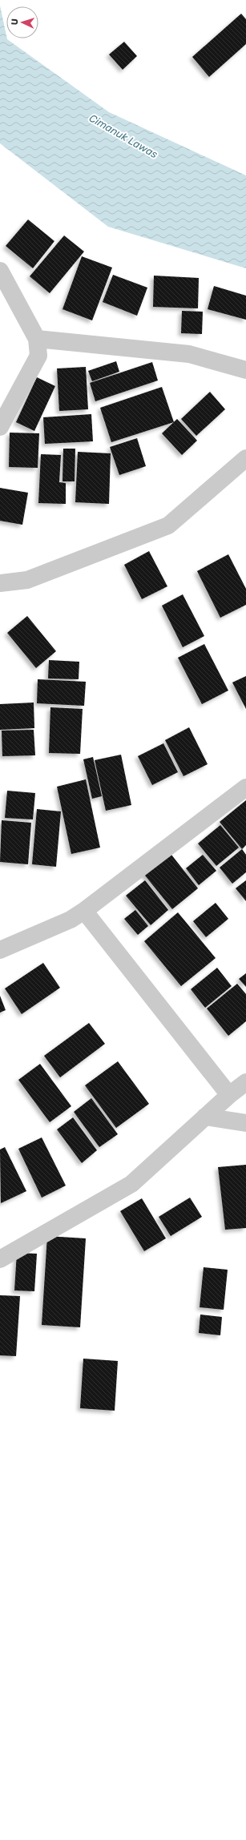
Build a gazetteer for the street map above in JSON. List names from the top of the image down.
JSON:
{
  "water": ["Cimanuk Lawas"],
  "north": "left"
}
